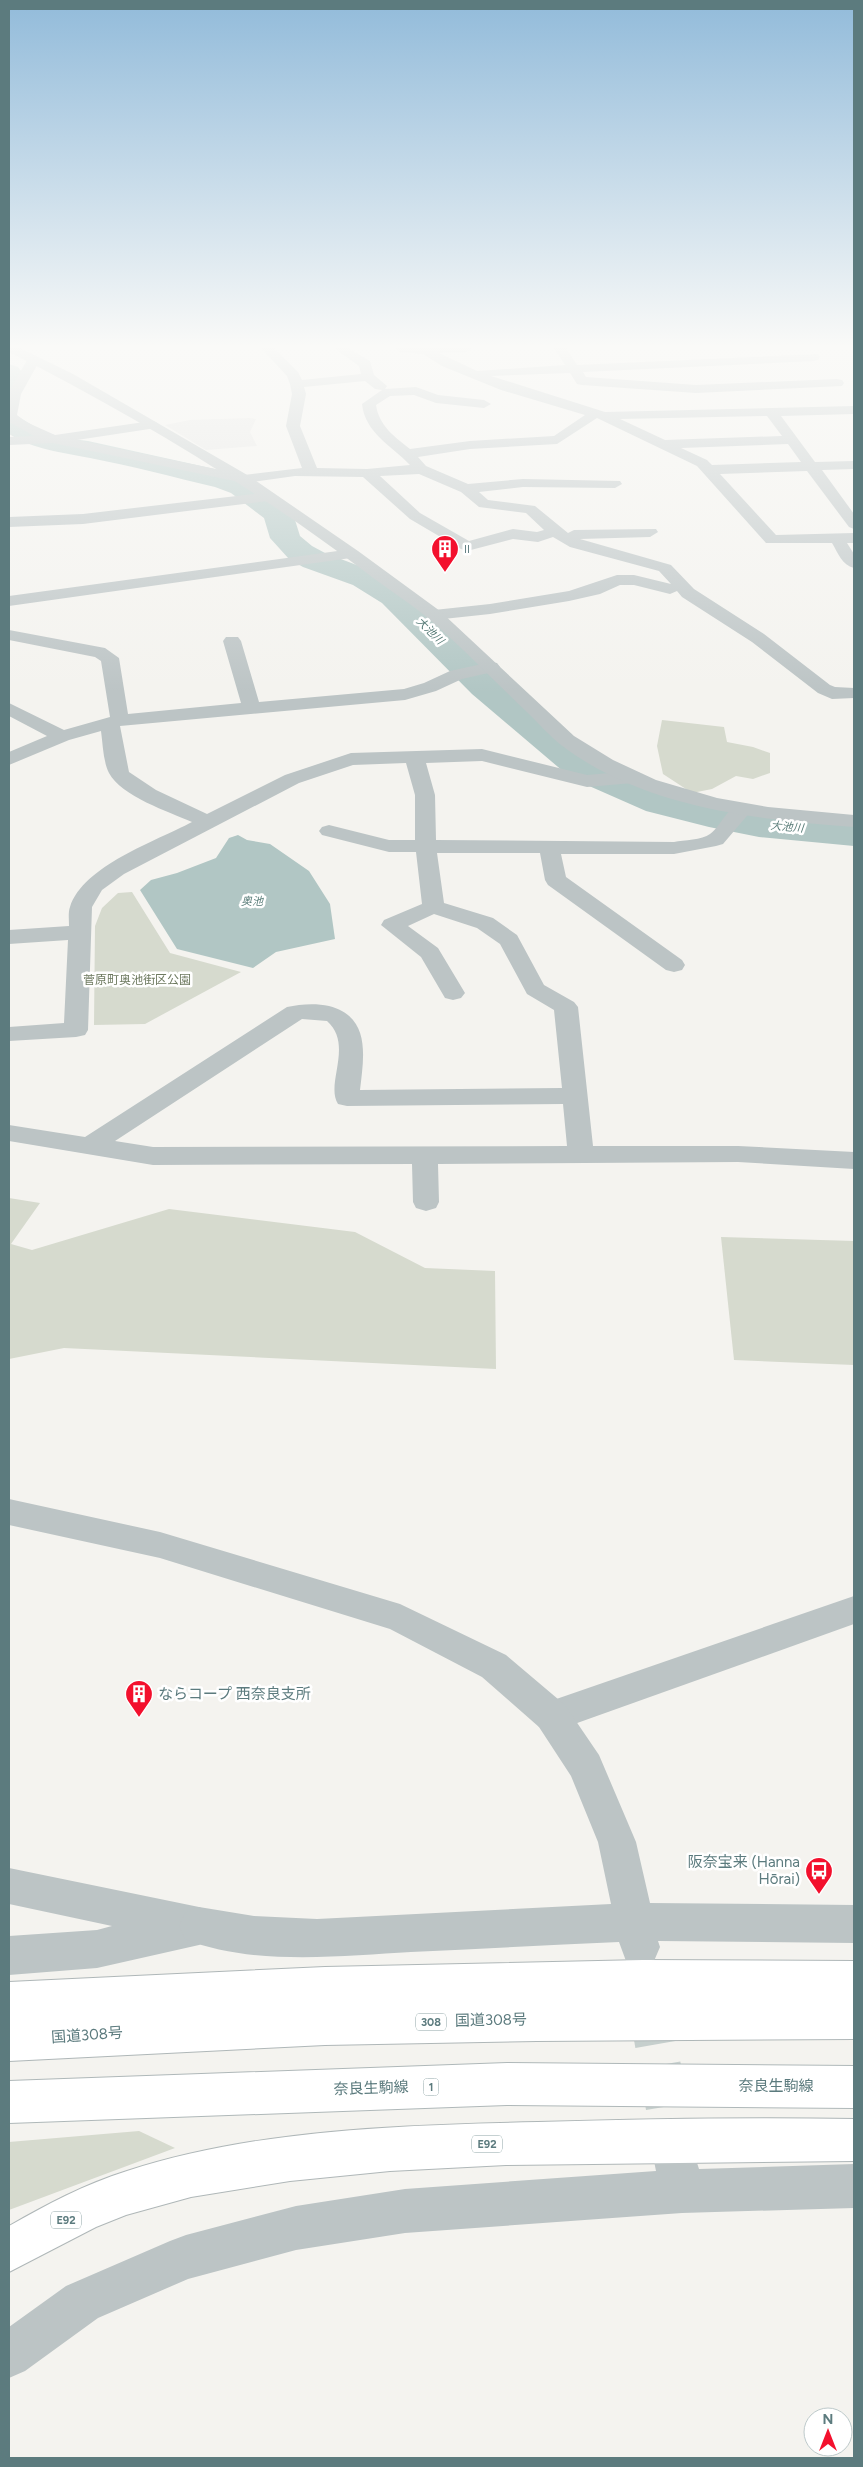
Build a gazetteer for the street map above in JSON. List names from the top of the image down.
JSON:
{
  "streets": {
    "main road": [
      "国道308号",
      "308",
      "奈良生駒線",
      "1",
      "E92"
    ]
  },
  "water": ["大池川", "奥池"],
  "parks": ["菅原町奥池街区公園"],
  "places": {
    "building": ["II", "ならコープ 西奈良支所"],
    "bus stop": ["阪奈宝来 (Hanna Hōrai)"]
  },
  "north": "top"
}
